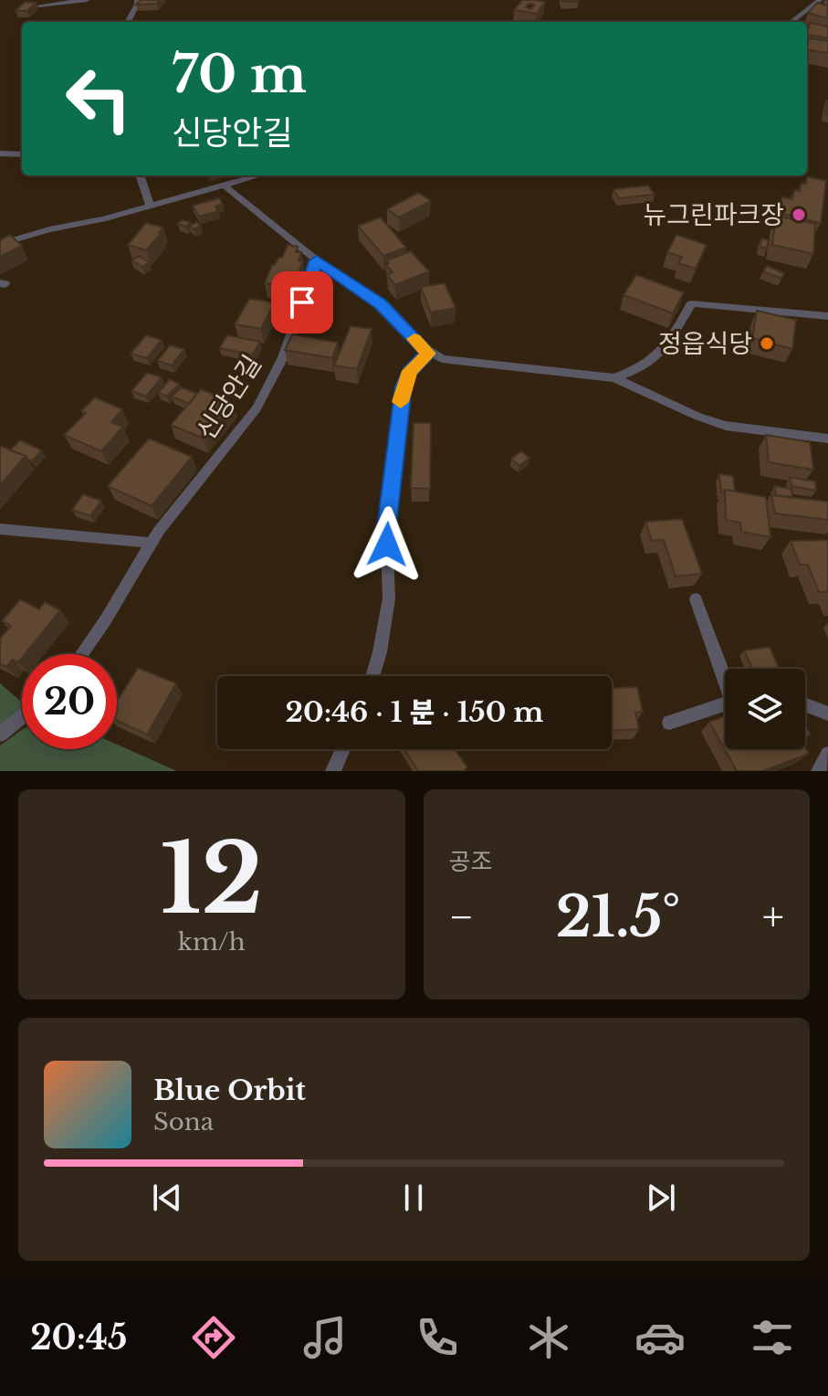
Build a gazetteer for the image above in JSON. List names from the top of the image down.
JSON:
{
  "streets": {
    "lane": ["신당안길"]
  },
  "places": ["뉴그린파크장", "정읍식당"],
  "page": {
    "turn": ["70 m", "신당안길"],
    "limit": "20",
    "trip": "20:46 · 1 분 · 150 m",
    "tile": [
      ["12", "km/h"],
      "공조"
    ],
    "heat": ["−", "21.5°", "+"],
    "song": ["Blue Orbit", "Sona"],
    "tabs": "20:45"
  }
}
